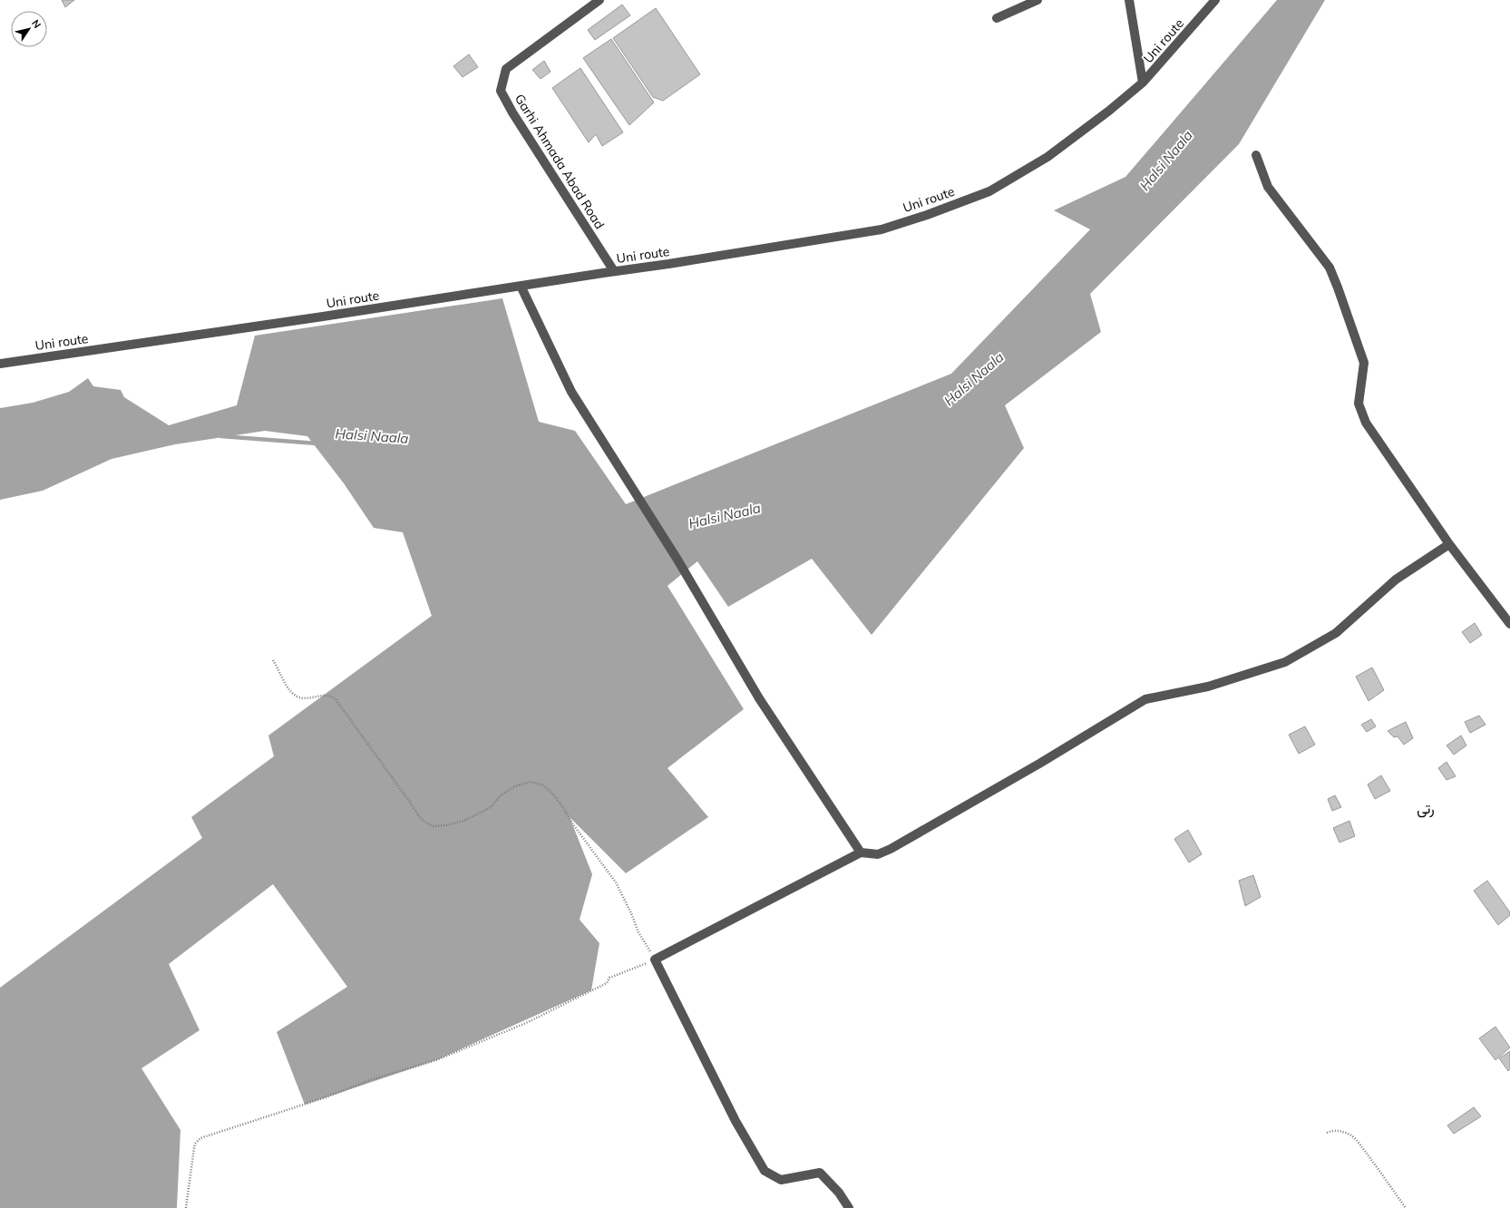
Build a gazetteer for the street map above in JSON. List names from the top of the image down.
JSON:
{
  "streets": {
    "street": ["Uni route", "Garhi Ahmada Abad Road"]
  },
  "crossings": [
    ["Uni route", "Garhi Ahmada Abad Road"]
  ],
  "districts": ["رتی"],
  "water": ["Halsi Naala"],
  "north": "top right"
}
